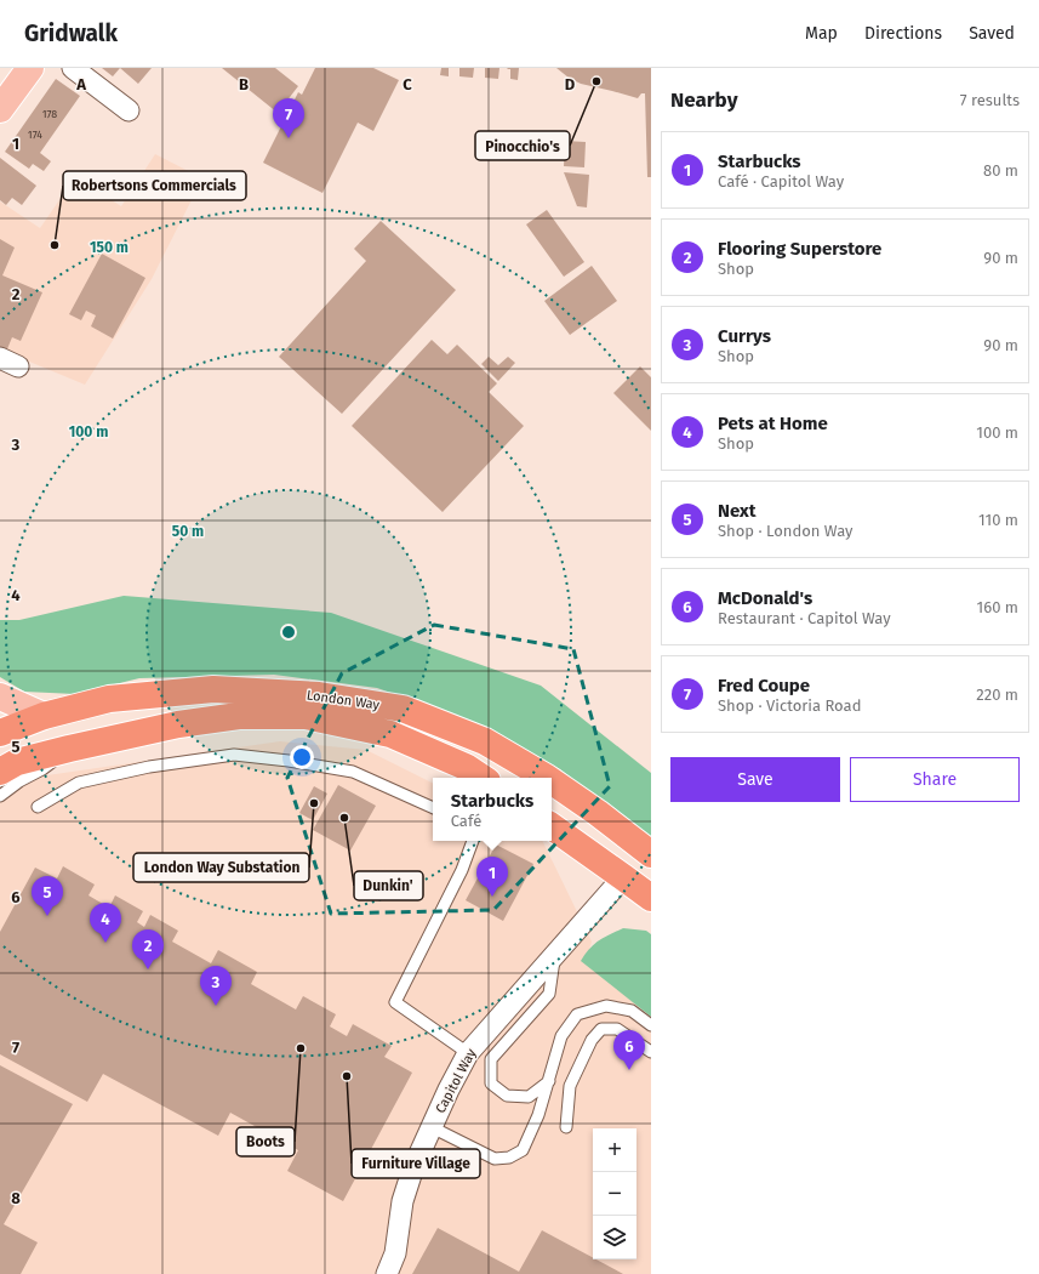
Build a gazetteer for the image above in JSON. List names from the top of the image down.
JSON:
{
  "streets": {
    "highway": ["London Way"],
    "street": ["Capitol Way"]
  },
  "places": [
    "Pinocchio's",
    "Robertsons Commercials",
    "London Way Substation",
    "Dunkin'",
    "Boots",
    "Furniture Village"
  ],
  "house_numbers": ["178", "174"],
  "page": {
    "header": "Gridwalk",
    "nav": ["Map", "Directions", "Saved"],
    "heading": ["Nearby", "7 results"],
    "pins": [
      "7",
      "1",
      "5",
      "4",
      "2",
      "3",
      "6"
    ],
    "list": [
      {
        "mark": "1",
        "name": "Starbucks",
        "note": "Café · Capitol Way",
        "value": "80 m"
      },
      {
        "mark": "2",
        "name": "Flooring Superstore",
        "note": "Shop",
        "value": "90 m"
      },
      {
        "mark": "3",
        "name": "Currys",
        "note": "Shop",
        "value": "90 m"
      },
      {
        "mark": "4",
        "name": "Pets at Home",
        "note": "Shop",
        "value": "100 m"
      },
      {
        "mark": "5",
        "name": "Next",
        "note": "Shop · London Way",
        "value": "110 m"
      },
      {
        "mark": "6",
        "name": "McDonald's",
        "note": "Restaurant · Capitol Way",
        "value": "160 m"
      },
      {
        "mark": "7",
        "name": "Fred Coupe",
        "note": "Shop · Victoria Road",
        "value": "220 m"
      }
    ],
    "buttons": ["Save", "Share"],
    "popup": ["Starbucks", "Café"],
    "map_buttons": ["+", "−"]
  },
  "grid": {
    "columns": [
      "A",
      "B",
      "C",
      "D"
    ],
    "rows": [
      "1",
      "2",
      "3",
      "4",
      "5",
      "6",
      "7",
      "8"
    ]
  },
  "rings": ["150 m", "100 m", "50 m"]
}
